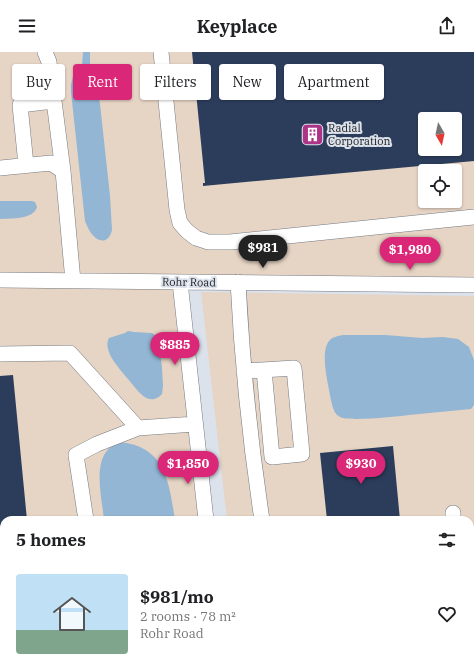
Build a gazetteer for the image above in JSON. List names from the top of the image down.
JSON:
{
  "streets": {
    "street": ["Rohr Road"]
  },
  "places": {
    "building": ["Radial Corporation"]
  },
  "north": "bottom",
  "page": {
    "header": "Keyplace",
    "chip": [
      "Buy",
      "Rent",
      "Filters",
      "New",
      "Apartment"
    ],
    "price": [
      "$981",
      "$1,980",
      "$885",
      "$1,850",
      "$930"
    ],
    "heading": "5 homes",
    "list": [
      {
        "name": "$981/mo",
        "note": "2 rooms · 78 m² · Rohr Road"
      }
    ]
  }
}
